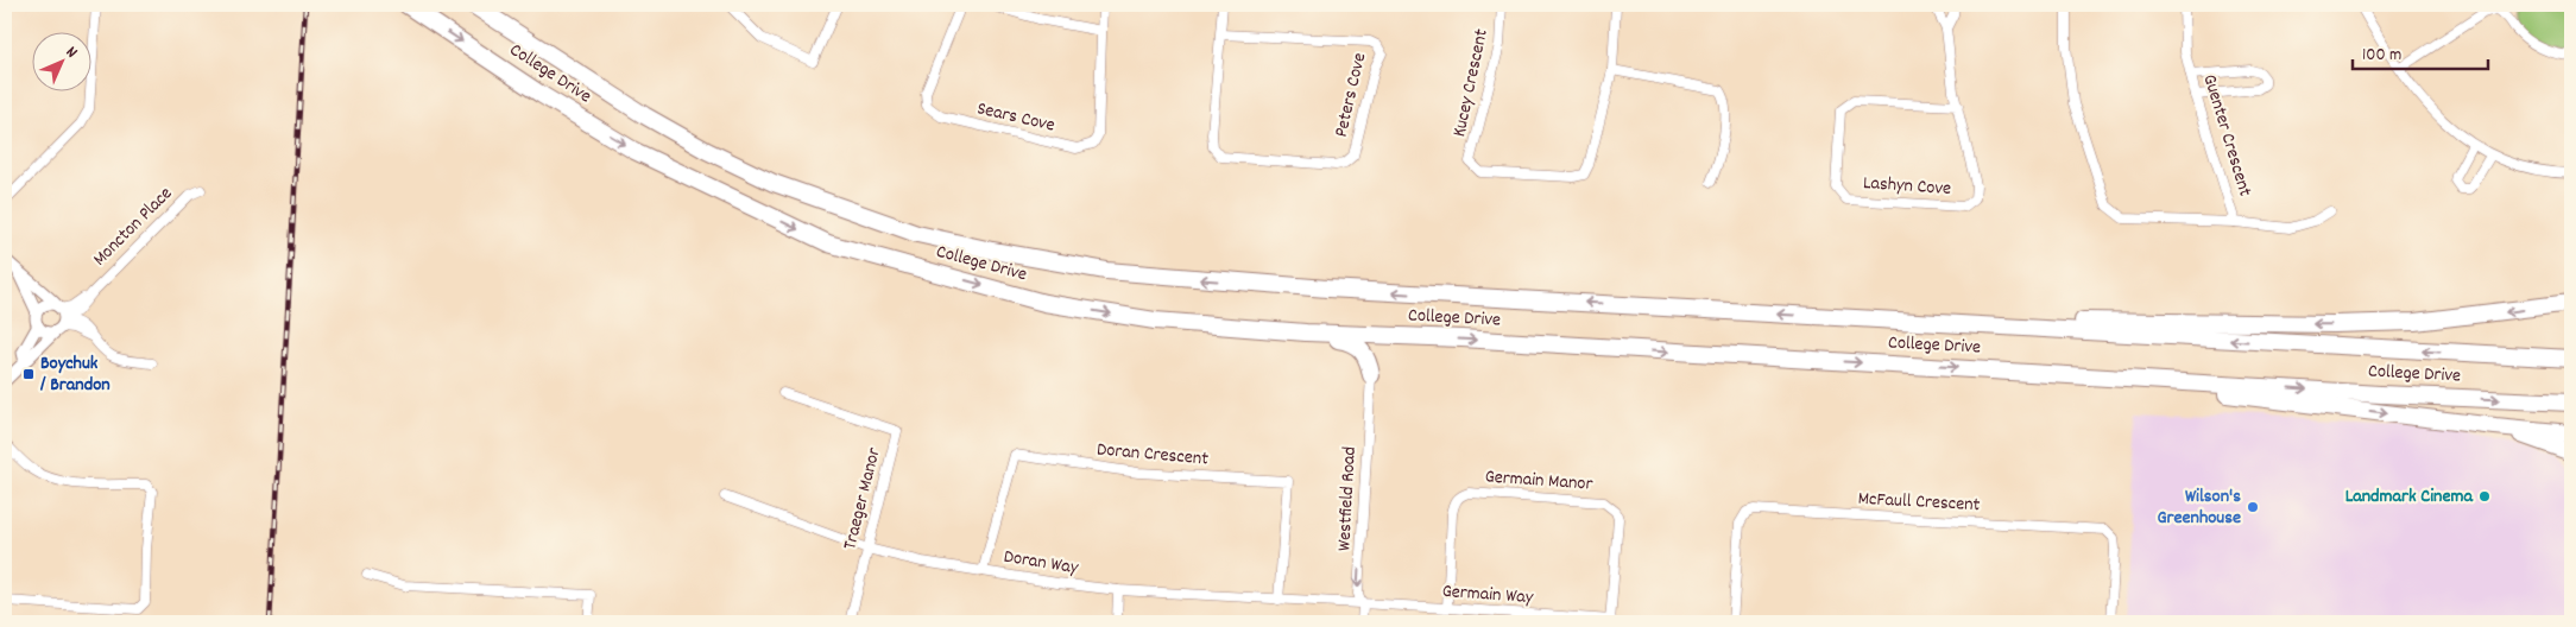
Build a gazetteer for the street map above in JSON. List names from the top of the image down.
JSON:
{
  "streets": {
    "highway": ["College Drive"],
    "street": [
      "Kucey Crescent",
      "Peters Cove",
      "Sears Cove",
      "Guenter Crescent",
      "Lashyn Cove",
      "Moncton Place",
      "Doran Crescent",
      "Germain Manor",
      "Traeger Manor",
      "Westfield Road",
      "McFaull Crescent",
      "Doran Way",
      "Germain Way"
    ]
  },
  "crossings": [
    ["Doran Crescent", "Doran Way"],
    ["Germain Manor", "Germain Way"],
    ["Traeger Manor", "Doran Way"],
    ["Westfield Road", "Doran Way"],
    ["Westfield Road", "Germain Way"],
    ["Doran Way", "Germain Way"]
  ],
  "one_way": ["Westfield Road"],
  "places": {
    "transit": ["Boychuk / Brandon"],
    "other": ["Landmark Cinema", "Wilson's Greenhouse"]
  },
  "scale_bar": "100 m",
  "north": "top right"
}
